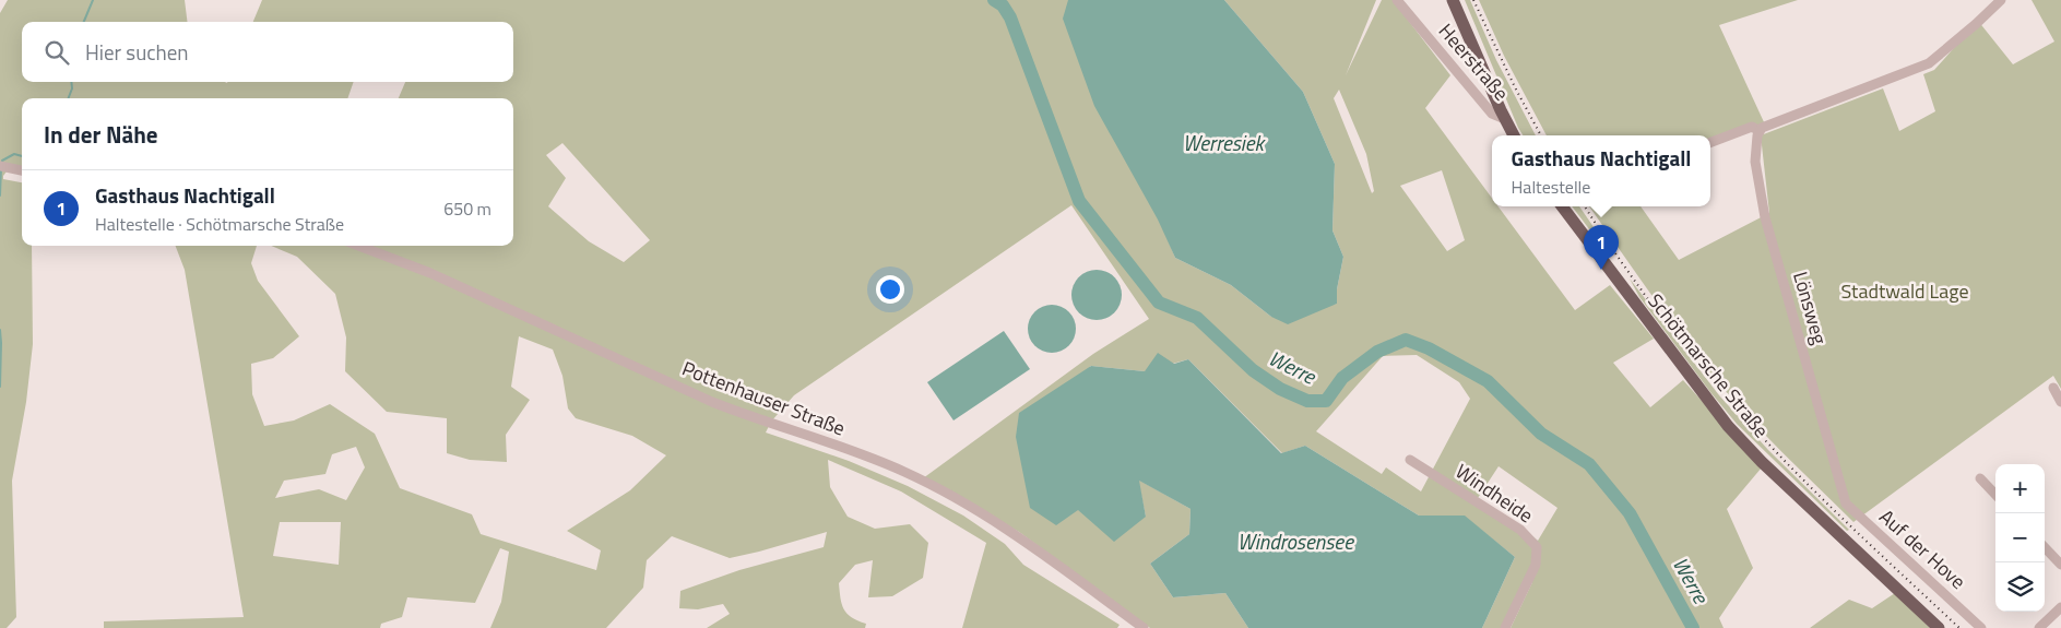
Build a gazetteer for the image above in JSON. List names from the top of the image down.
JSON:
{
  "streets": {
    "main road": ["Schötmarsche Straße"],
    "street": [
      "Heerstraße",
      "Lönsweg",
      "Pottenhauser Straße",
      "Windheide",
      "Auf der Hove"
    ]
  },
  "crossings": [
    ["Lönsweg", "Auf der Hove"]
  ],
  "water": ["Werresiek", "Werre", "Windrosensee"],
  "parks": ["Stadtwald Lage"],
  "page": {
    "search": "Hier suchen",
    "heading": "In der Nähe",
    "popup": ["Gasthaus Nachtigall", "Haltestelle"],
    "list": [
      {
        "mark": "1",
        "name": "Gasthaus Nachtigall",
        "note": "Haltestelle · Schötmarsche Straße",
        "value": "650 m"
      }
    ],
    "pins": "1",
    "map_buttons": ["+", "−"]
  }
}
